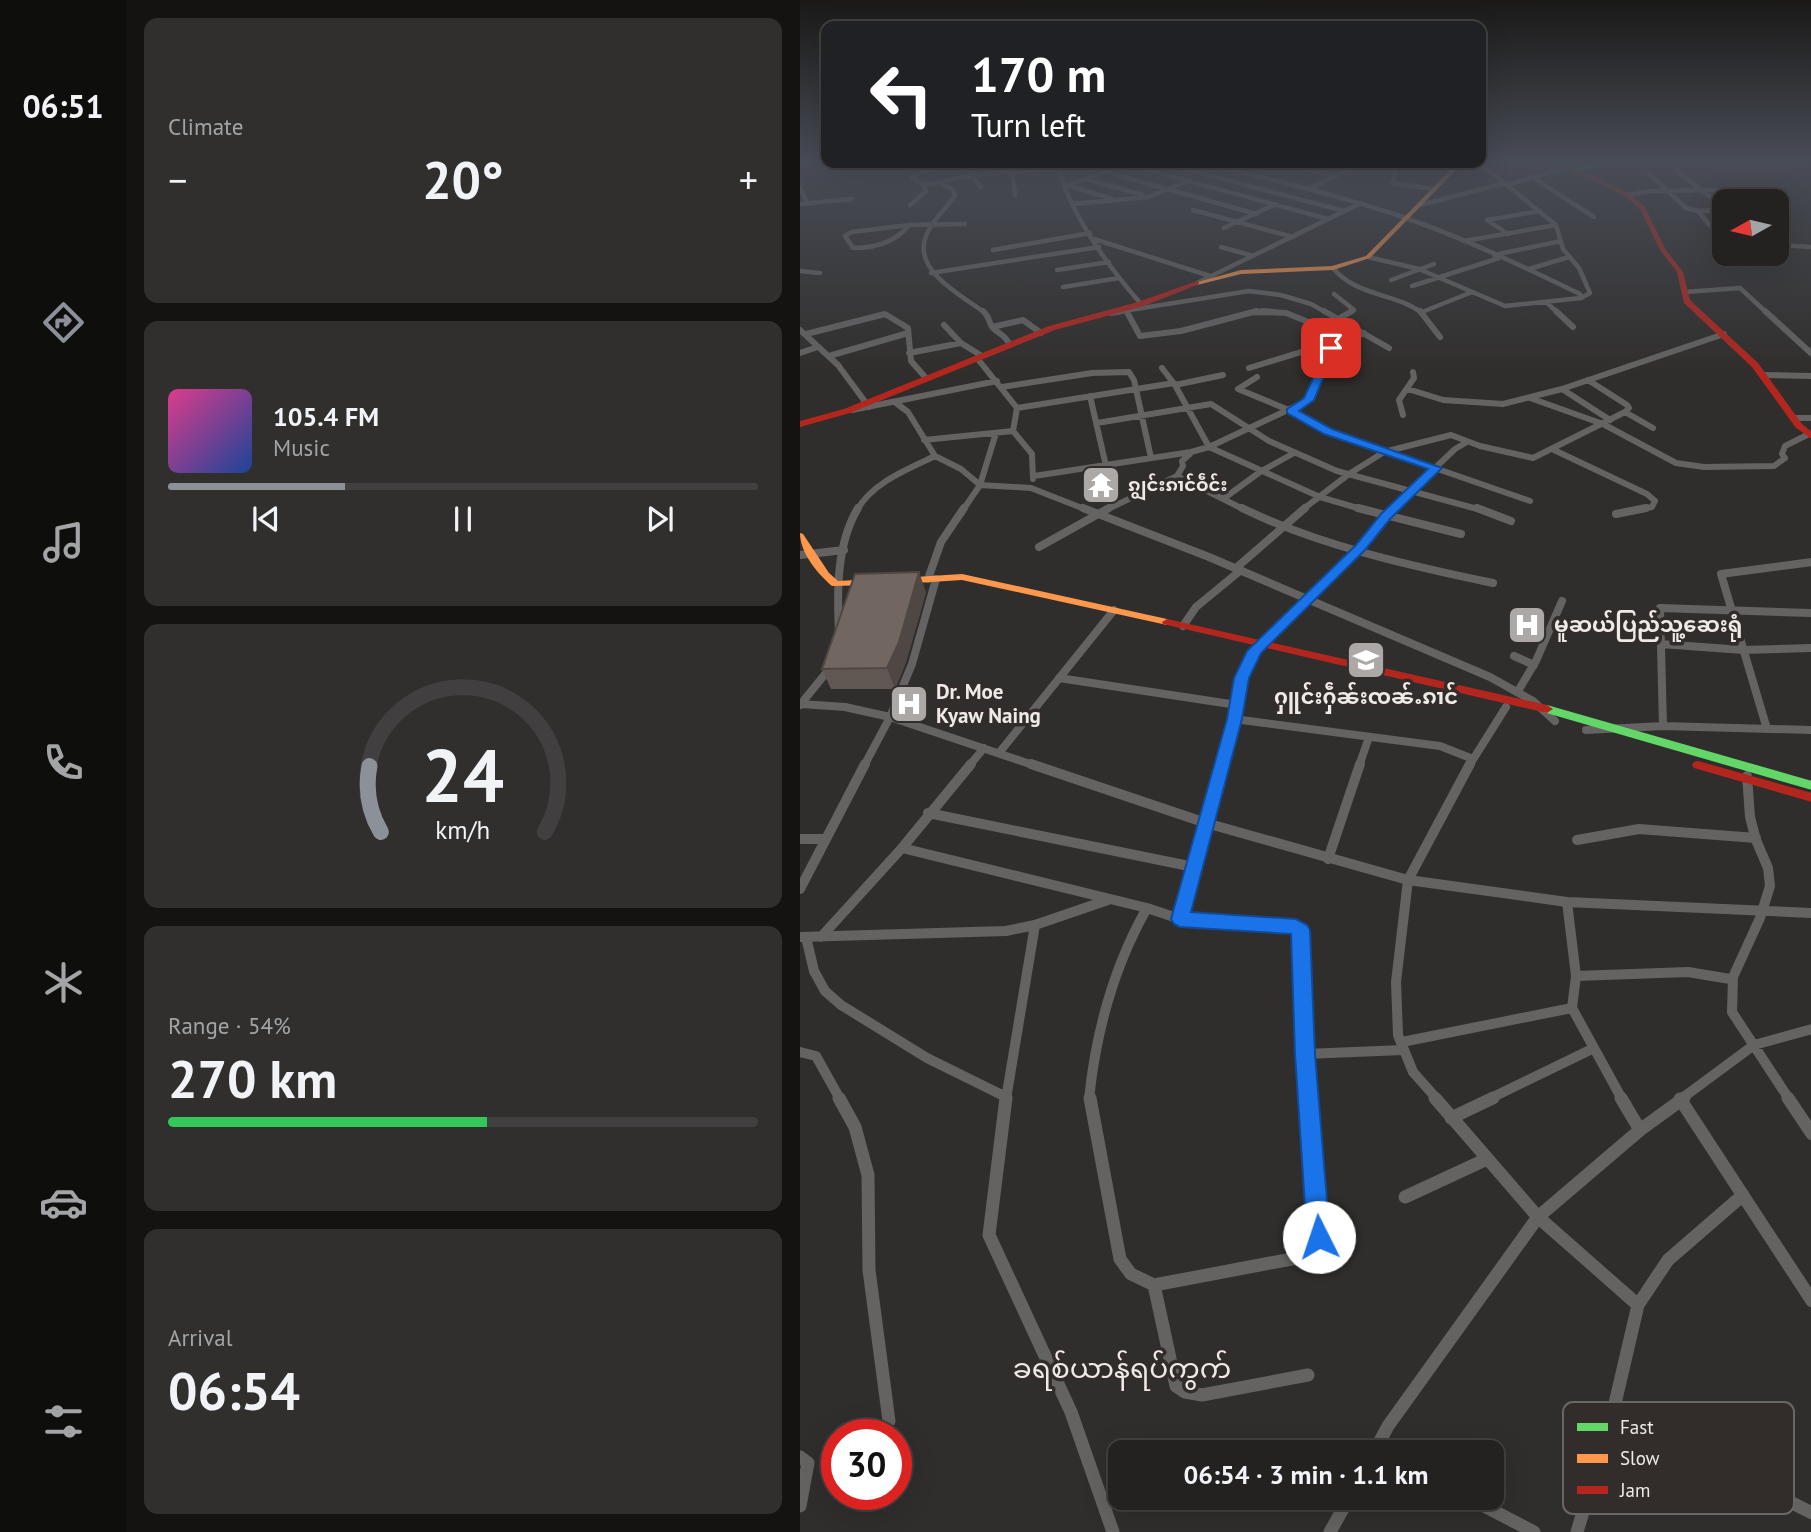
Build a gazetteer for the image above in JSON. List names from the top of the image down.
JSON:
{
  "districts": ["ခရစ်ယာန်ရပ်ကွက်"],
  "places": {
    "temple": ["ၵျွင်းၵၢင်ဝဵင်း"],
    "hospital": ["မူဆယ်ပြည်သူ့ဆေးရုံ", "Dr. Moe Kyaw Naing"],
    "school or university": ["ႁူင်းႁဵၼ်းၸၼ်ႉၵၢင်"]
  },
  "legend": ["Fast", "Slow", "Jam"],
  "north": "left",
  "page": {
    "tabs": "06:51",
    "tile": [
      "Climate",
      ["Range · 54%", "270 km"],
      ["Arrival", "06:54"]
    ],
    "turn": ["170 m", "Turn left"],
    "heat": ["−", "20°", "+"],
    "song": ["105.4 FM", "Music"],
    "limit": "30",
    "trip": "06:54 · 3 min · 1.1 km",
    "gauge": ["24", "km/h"]
  }
}
